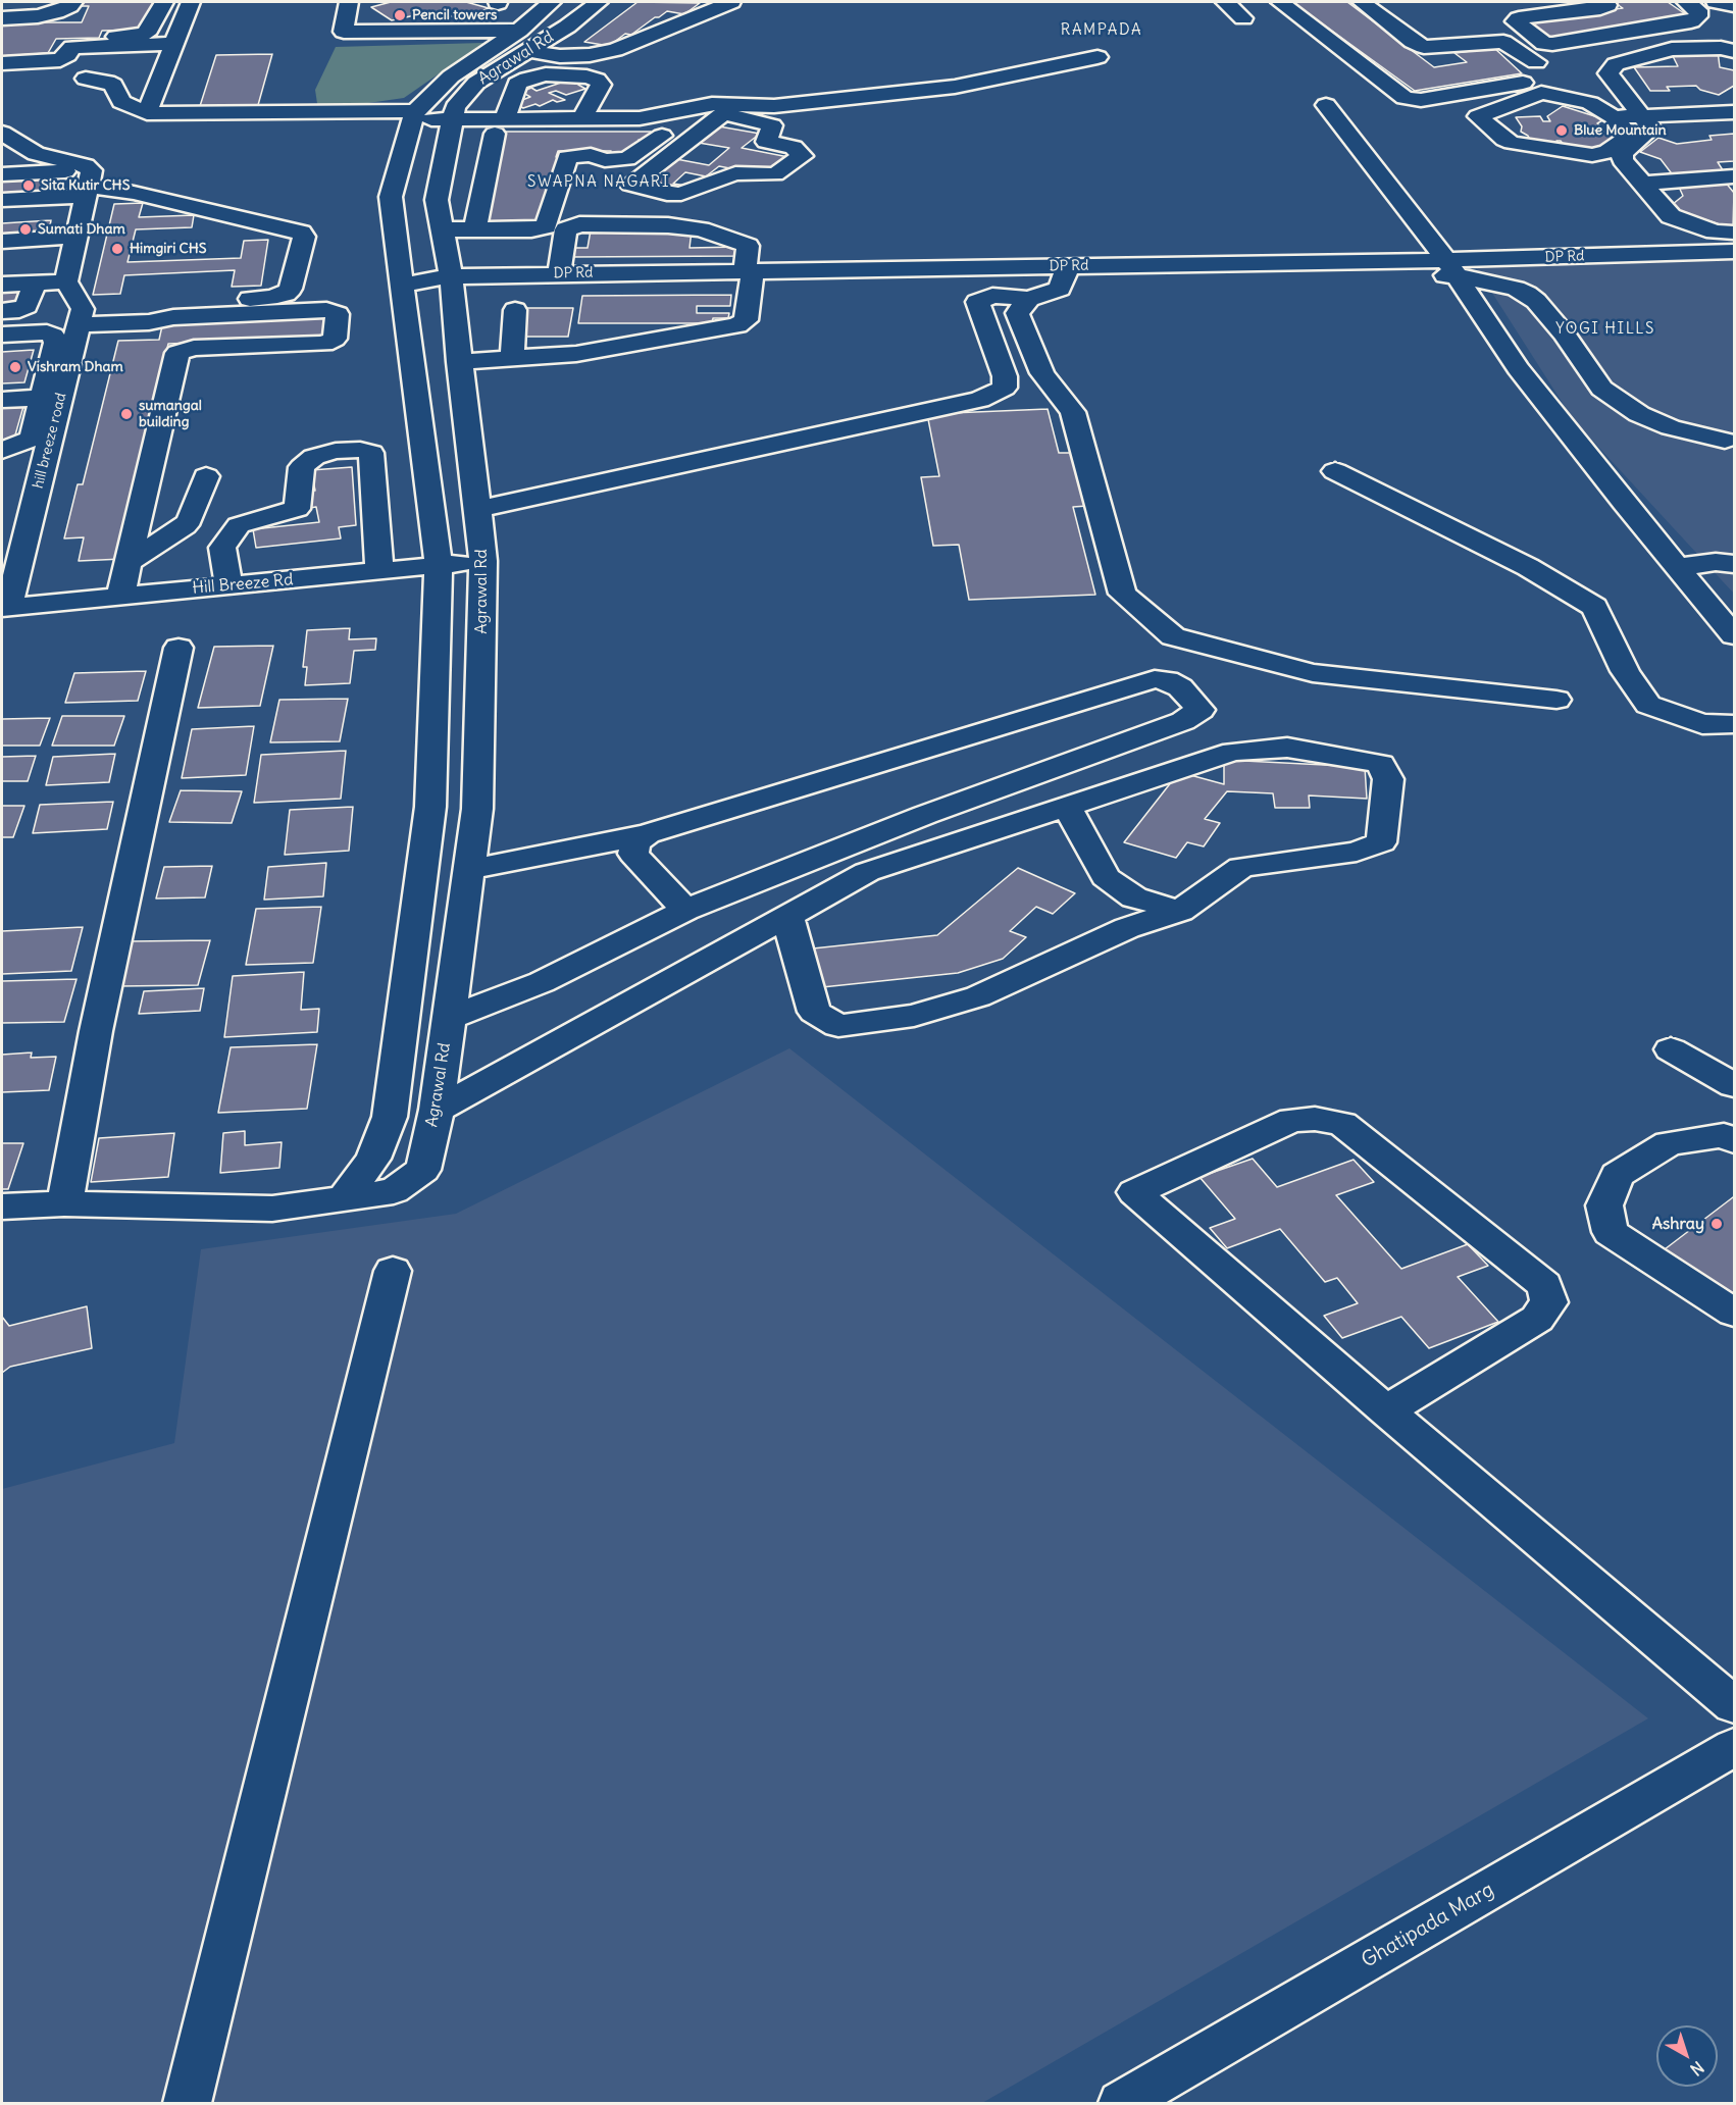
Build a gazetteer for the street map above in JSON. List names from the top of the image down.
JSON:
{
  "streets": {
    "street": [
      "Agrawal Rd",
      "DP Rd",
      "hill breeze road",
      "Hill Breeze Rd",
      "Ghatipada Marg"
    ]
  },
  "crossings": [
    ["Agrawal Rd", "DP Rd"],
    ["Agrawal Rd", "Hill Breeze Rd"],
    ["hill breeze road", "Hill Breeze Rd"]
  ],
  "districts": ["RAMPADA", "SWAPNA NAGARI", "YOGI HILLS"],
  "places": [
    "Pencil towers",
    "Blue Mountain",
    "Sita Kutir CHS",
    "Sumati Dham",
    "Himgiri CHS",
    "Vishram Dham",
    "sumangal building",
    "Ashray"
  ],
  "north": "bottom right"
}
